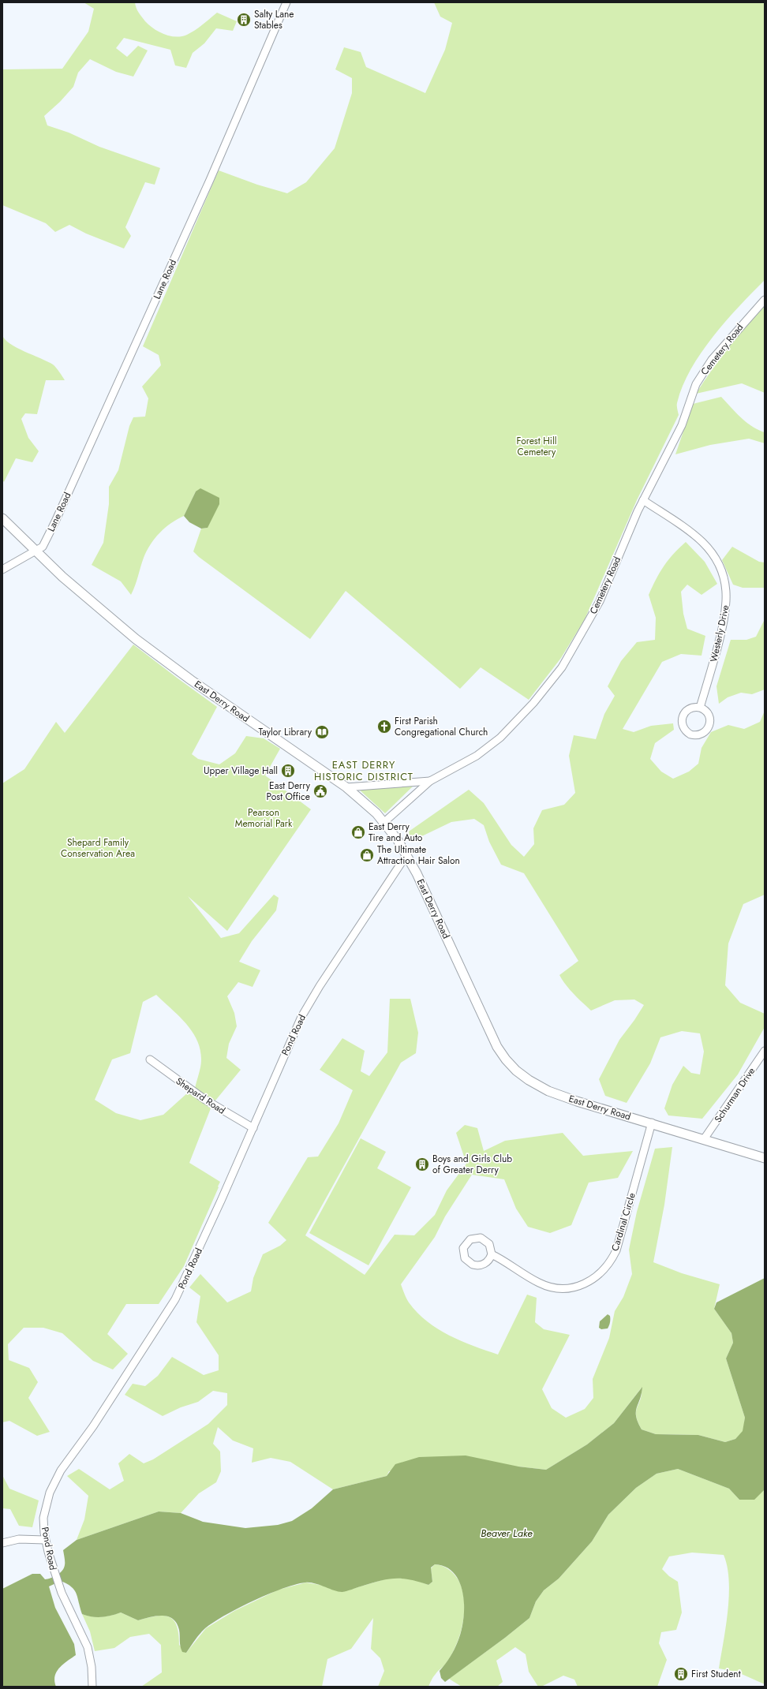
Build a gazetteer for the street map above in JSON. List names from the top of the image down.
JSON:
{
  "streets": {
    "street": [
      "Lane Road",
      "Cemetery Road",
      "Westerly Drive",
      "East Derry Road",
      "Pond Road",
      "Schurman Drive",
      "Shepard Road",
      "Cardinal Circle"
    ]
  },
  "crossings": [
    ["Lane Road", "East Derry Road"],
    ["Cemetery Road", "Westerly Drive"],
    ["Cemetery Road", "East Derry Road"],
    ["East Derry Road", "Pond Road"],
    ["East Derry Road", "Schurman Drive"],
    ["East Derry Road", "Cardinal Circle"],
    ["Pond Road", "Shepard Road"]
  ],
  "districts": ["EAST DERRY HISTORIC DISTRICT"],
  "water": ["Beaver Lake"],
  "parks": ["Forest Hill Cemetery", "Pearson Memorial Park", "Shepard Family Conservation Area"],
  "places": {
    "building": [
      "Salty Lane Stables",
      "Upper Village Hall",
      "Boys and Girls Club of Greater Derry",
      "First Student"
    ],
    "church": ["First Parish Congregational Church"],
    "library": ["Taylor Library"],
    "public building": ["East Derry Post Office"],
    "shop": ["East Derry Tire and Auto", "The Ultimate Attraction Hair Salon"]
  }
}
